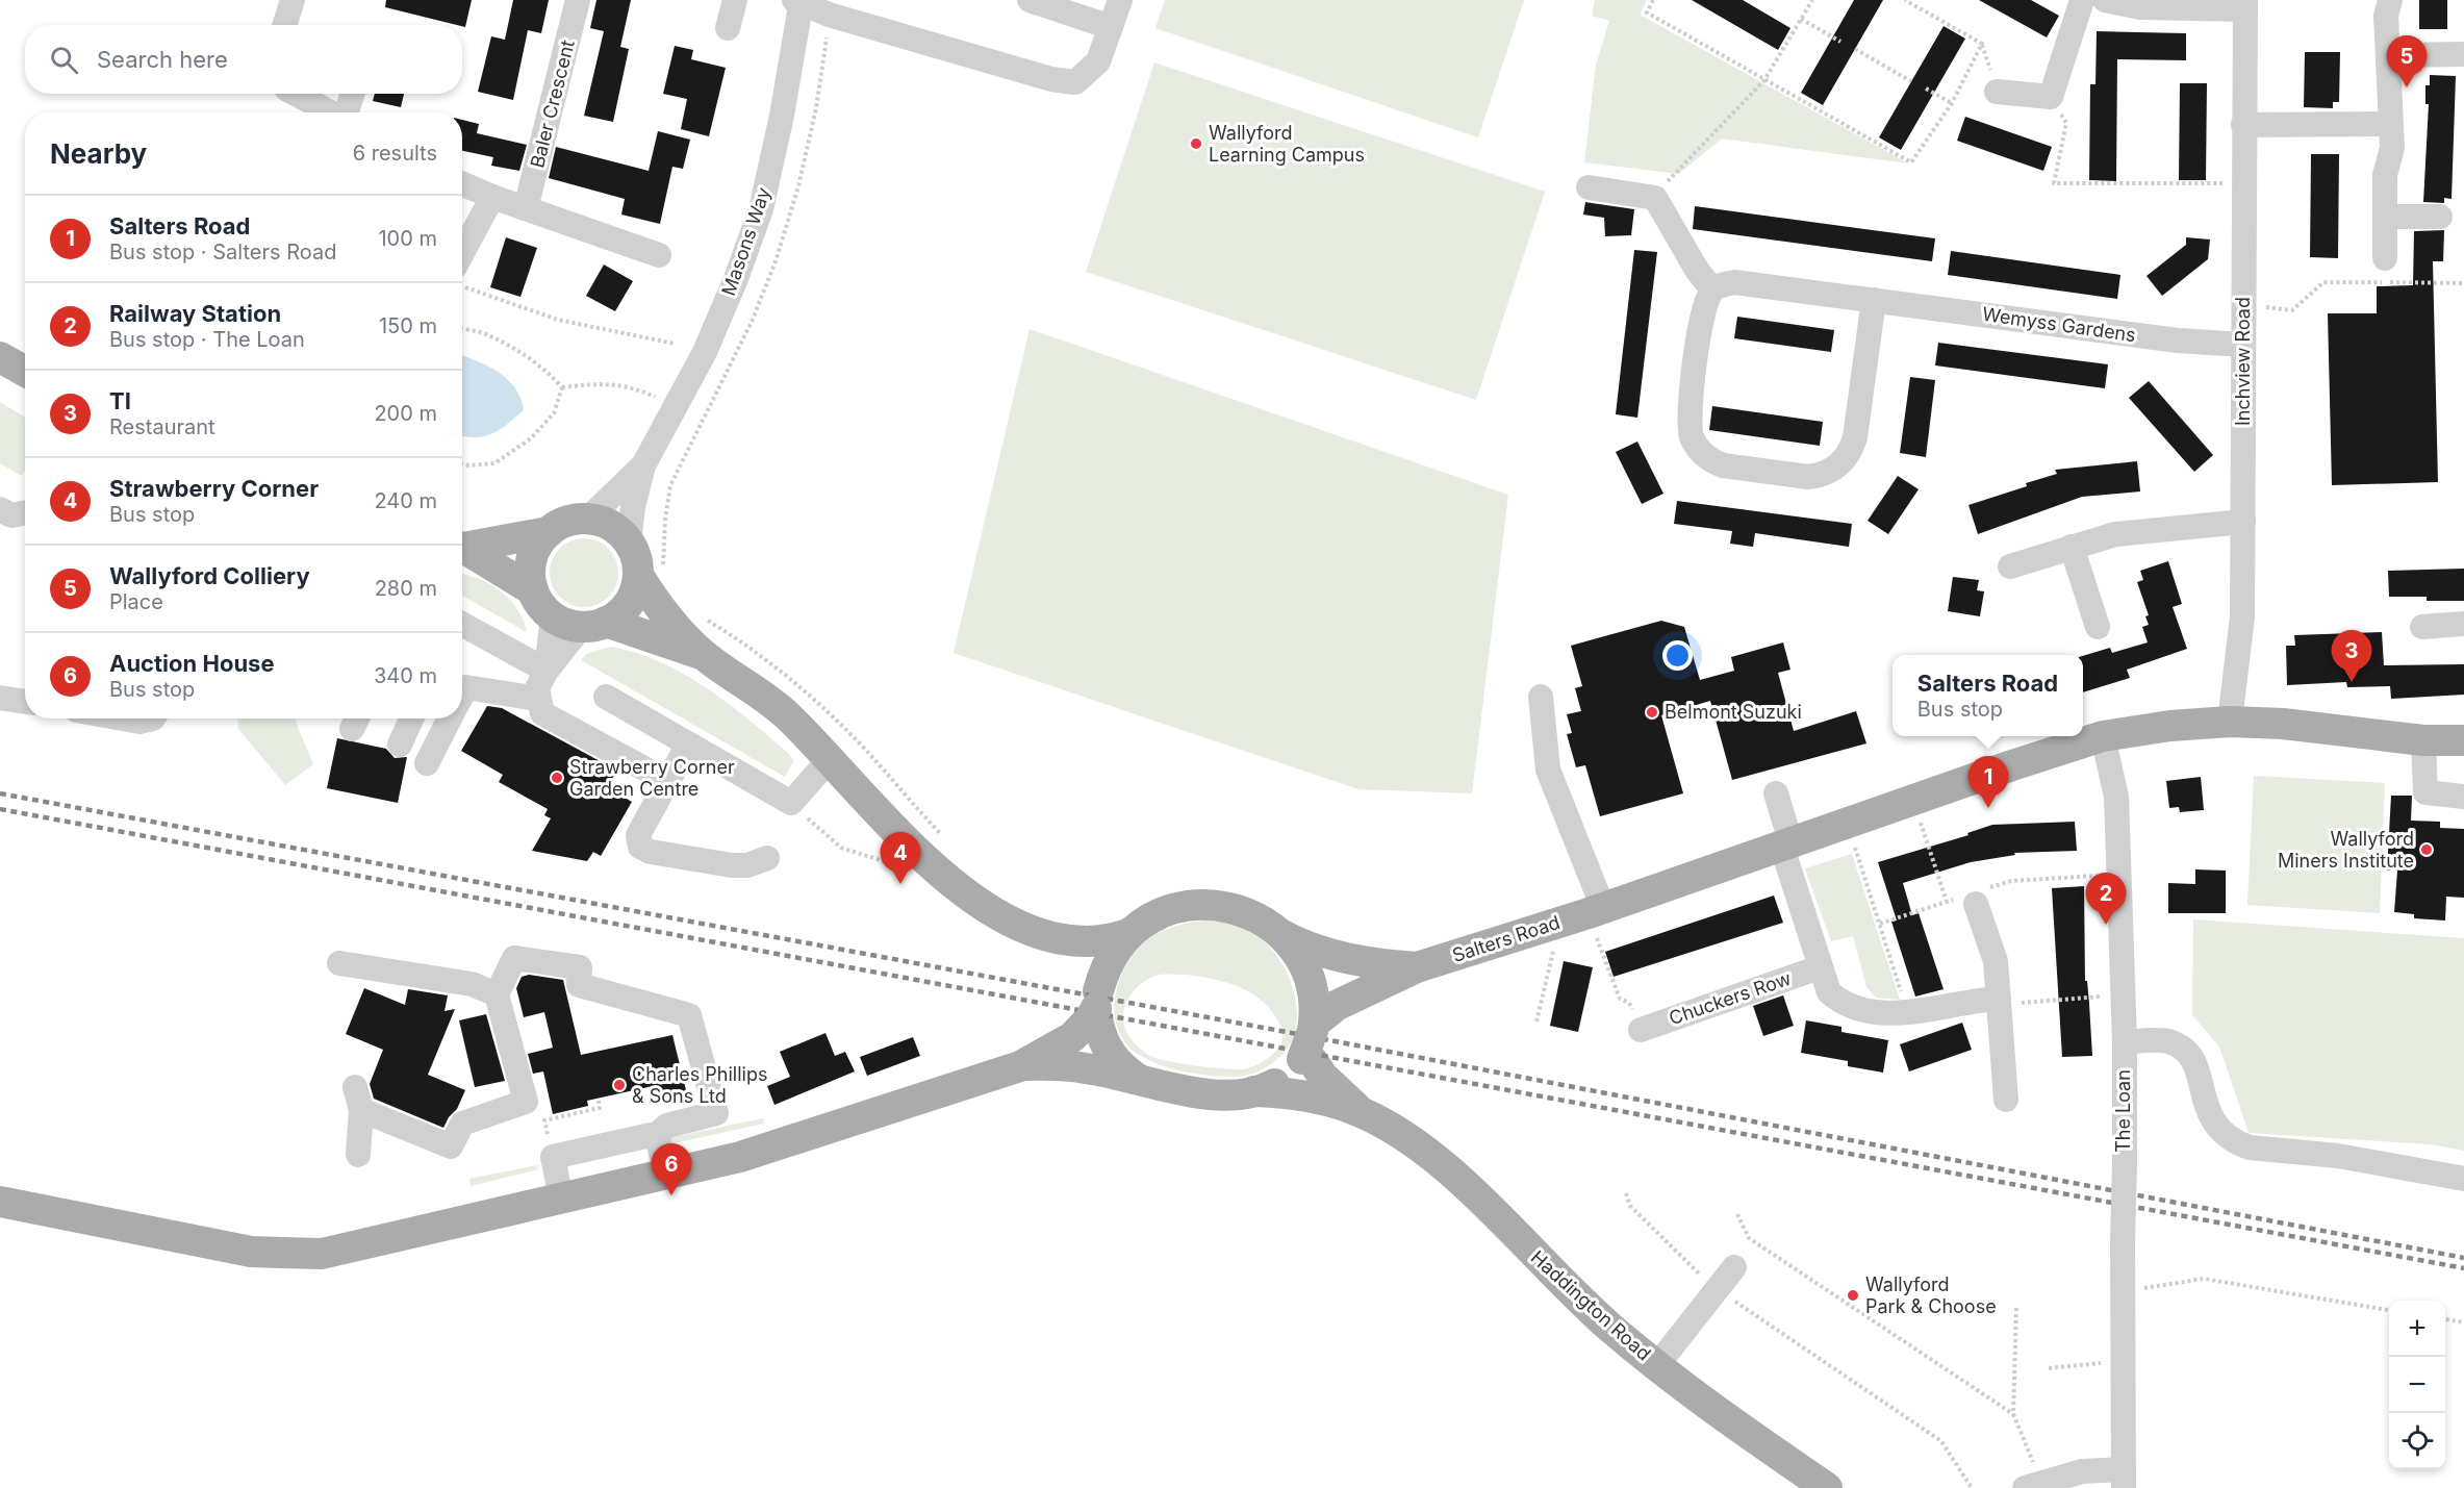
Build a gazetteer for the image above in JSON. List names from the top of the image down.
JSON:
{
  "streets": {
    "main road": ["Salters Road", "Haddington Road"],
    "street": [
      "Baler Crescent",
      "Masons Way",
      "Wemyss Gardens",
      "Inchview Road",
      "Chuckers Row",
      "The Loan"
    ]
  },
  "crossings": [
    ["Wemyss Gardens", "Inchview Road"],
    ["Inchview Road", "Salters Road"],
    ["Salters Road", "The Loan"],
    ["Salters Road", "Haddington Road"]
  ],
  "places": [
    "Wallyford Learning Campus",
    "Belmont Suzuki",
    "Strawberry Corner Garden Centre",
    "Wallyford Miners Institute",
    "Charles Phillips & Sons Ltd",
    "Wallyford Park & Choose"
  ],
  "page": {
    "search": "Search here",
    "pins": [
      "5",
      "3",
      "1",
      "4",
      "2",
      "6"
    ],
    "heading": ["Nearby", "6 results"],
    "list": [
      {
        "mark": "1",
        "name": "Salters Road",
        "note": "Bus stop · Salters Road",
        "value": "100 m"
      },
      {
        "mark": "2",
        "name": "Railway Station",
        "note": "Bus stop · The Loan",
        "value": "150 m"
      },
      {
        "mark": "3",
        "name": "TI",
        "note": "Restaurant",
        "value": "200 m"
      },
      {
        "mark": "4",
        "name": "Strawberry Corner",
        "note": "Bus stop",
        "value": "240 m"
      },
      {
        "mark": "5",
        "name": "Wallyford Colliery",
        "note": "Place",
        "value": "280 m"
      },
      {
        "mark": "6",
        "name": "Auction House",
        "note": "Bus stop",
        "value": "340 m"
      }
    ],
    "popup": ["Salters Road", "Bus stop"],
    "map_buttons": ["+", "−"]
  }
}
